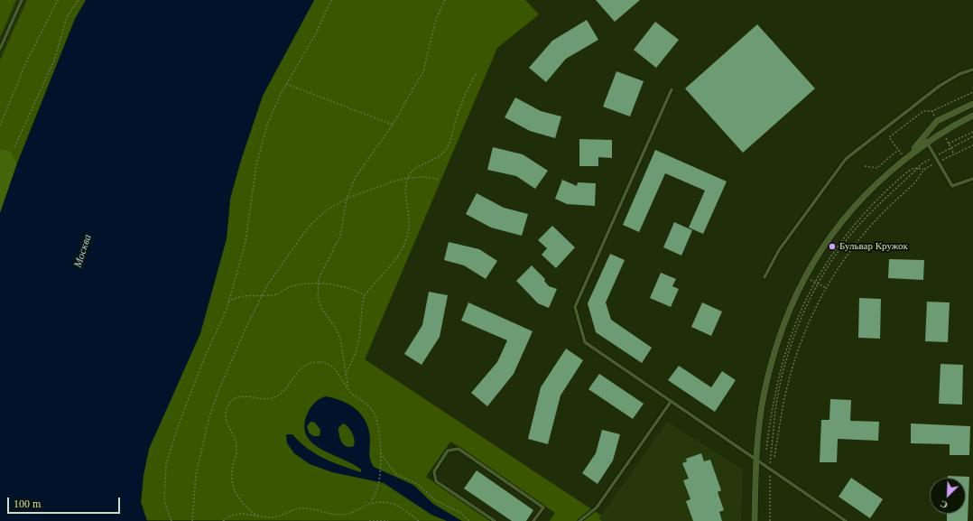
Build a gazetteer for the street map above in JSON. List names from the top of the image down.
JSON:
{
  "water": ["Москва"],
  "places": ["Бульвар Кружок"],
  "scale_bar": "100 m",
  "north": "bottom left"
}
